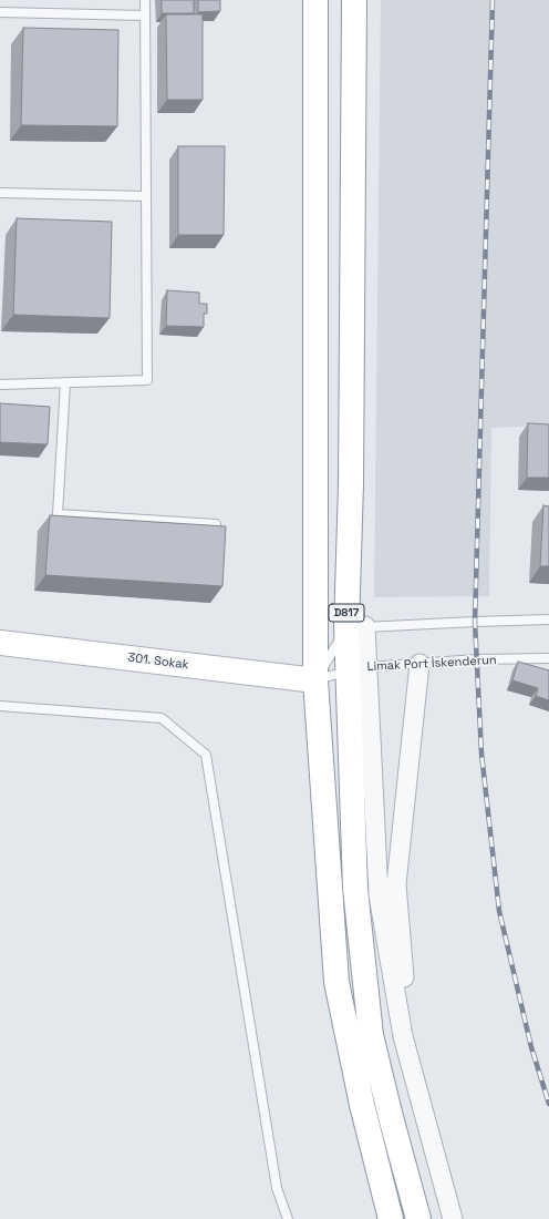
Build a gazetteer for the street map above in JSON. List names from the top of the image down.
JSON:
{
  "streets": {
    "main road": ["D817", "301. Sokak"],
    "lane": ["Limak Port İskenderun"]
  },
  "crossings": [
    ["D817", "301. Sokak"],
    ["D817", "Limak Port İskenderun"],
    ["301. Sokak", "Limak Port İskenderun"]
  ]
}
